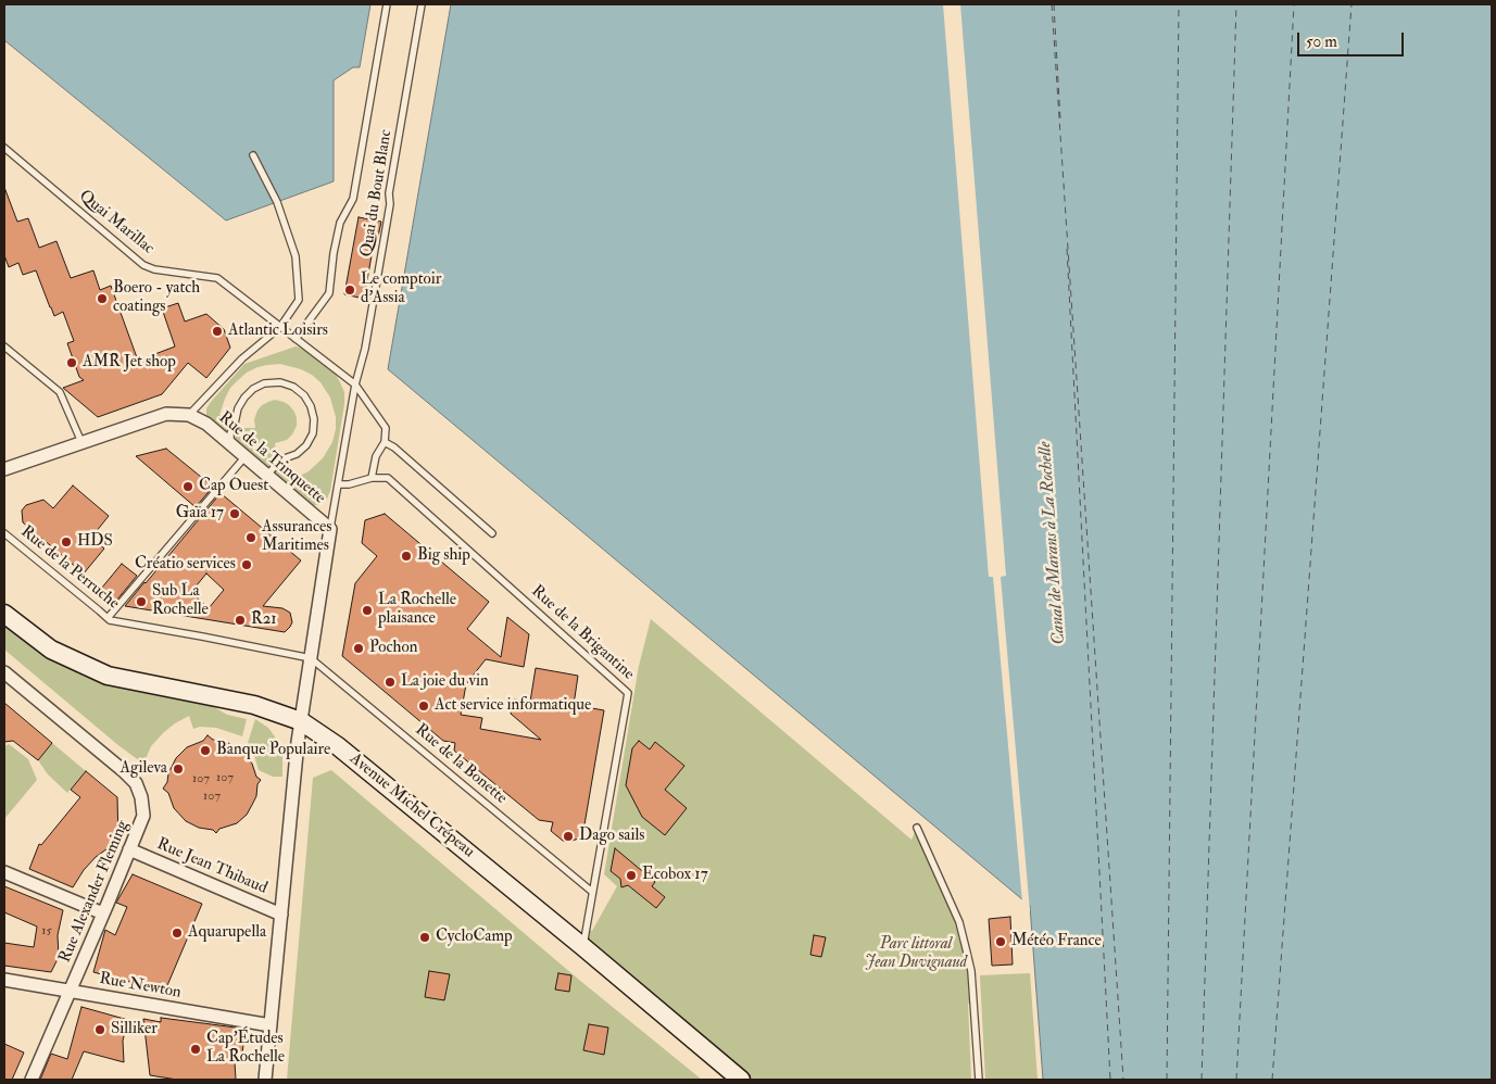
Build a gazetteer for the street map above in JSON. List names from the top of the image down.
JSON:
{
  "streets": {
    "street": [
      "Rue de la Trinquette",
      "Avenue Michel Crépeau",
      "Rue Jean Thibaud",
      "Rue Alexander Fleming",
      "Rue Newton"
    ],
    "lane": [
      "Quai du Bout Blanc",
      "Quai Marillac",
      "Rue de la Perruche",
      "Rue de la Brigantine",
      "Rue de la Bonette"
    ]
  },
  "crossings": [
    ["Quai du Bout Blanc", "Quai Marillac"],
    ["Quai du Bout Blanc", "Rue de la Trinquette"],
    ["Rue de la Perruche", "Rue de la Bonette"],
    ["Rue de la Brigantine", "Rue de la Bonette"],
    ["Rue de la Brigantine", "Avenue Michel Crépeau"],
    ["Rue Jean Thibaud", "Rue Alexander Fleming"],
    ["Rue Alexander Fleming", "Rue Newton"]
  ],
  "water": ["Canal de Marans à La Rochelle"],
  "parks": ["Parc littoral Jean Duvignaud"],
  "places": [
    "Le comptoir d'Assia",
    "Boero - yatch coatings",
    "Atlantic Loisirs",
    "AMR Jet shop",
    "Cap Ouest",
    "Gaïa 17",
    "Assurances Maritimes",
    "HDS",
    "Big ship",
    "Créatio services",
    "Sub La Rochelle",
    "La Rochelle plaisance",
    "R21",
    "Pochon",
    "La joie du vin",
    "Act service informatique",
    "Banque Populaire",
    "Agileva",
    "Dago sails",
    "Ecobox 17",
    "Aquarupella",
    "CycloCamp",
    "Météo France",
    "Silliker",
    "Cap’Études La Rochelle"
  ],
  "house_numbers": [
    "107",
    "107",
    "107",
    "15"
  ],
  "scale_bar": "50 m"
}
